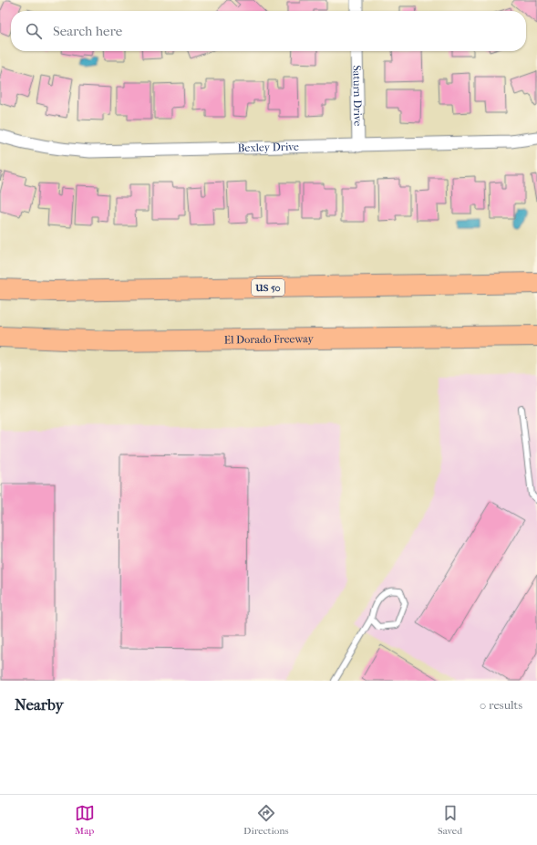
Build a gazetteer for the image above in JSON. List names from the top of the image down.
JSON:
{
  "streets": {
    "highway": ["US 50", "El Dorado Freeway"],
    "street": ["Saturn Drive", "Bexley Drive"]
  },
  "crossings": [
    ["Saturn Drive", "Bexley Drive"]
  ],
  "page": {
    "search": "Search here",
    "heading": ["Nearby", "0 results"],
    "nav": ["Map", "Directions", "Saved"]
  }
}
